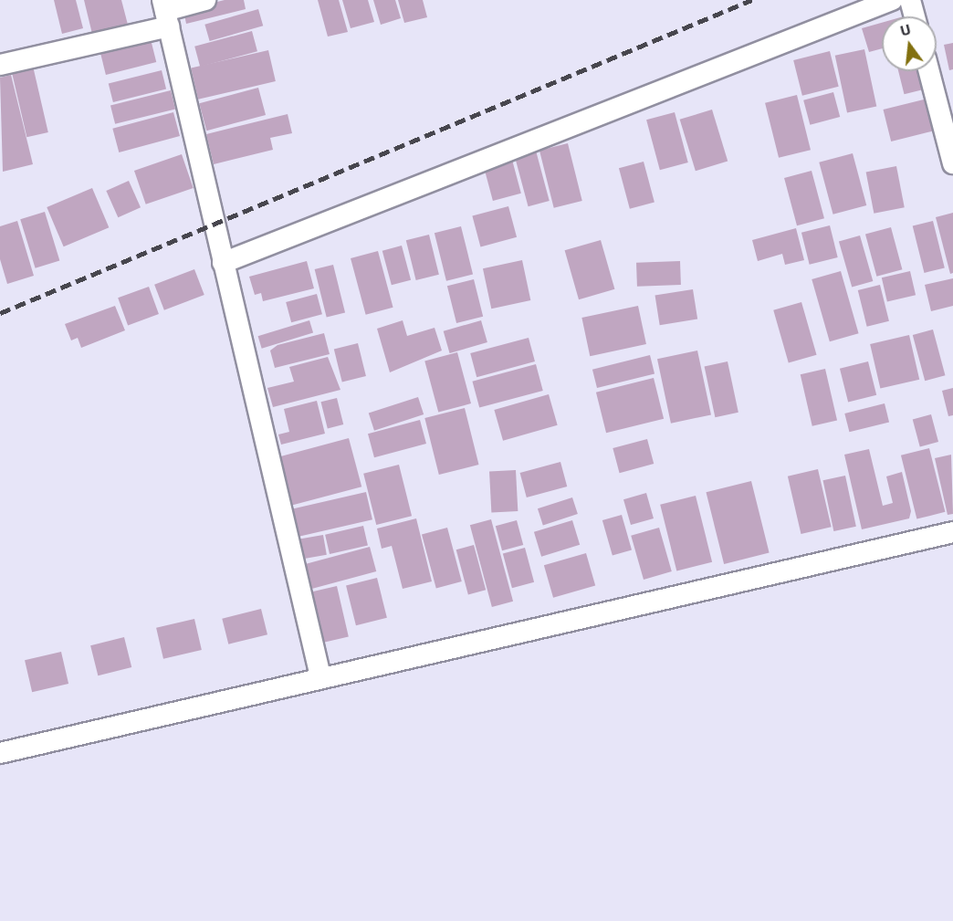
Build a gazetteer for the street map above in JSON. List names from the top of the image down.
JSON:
{
  "north": "top"
}
